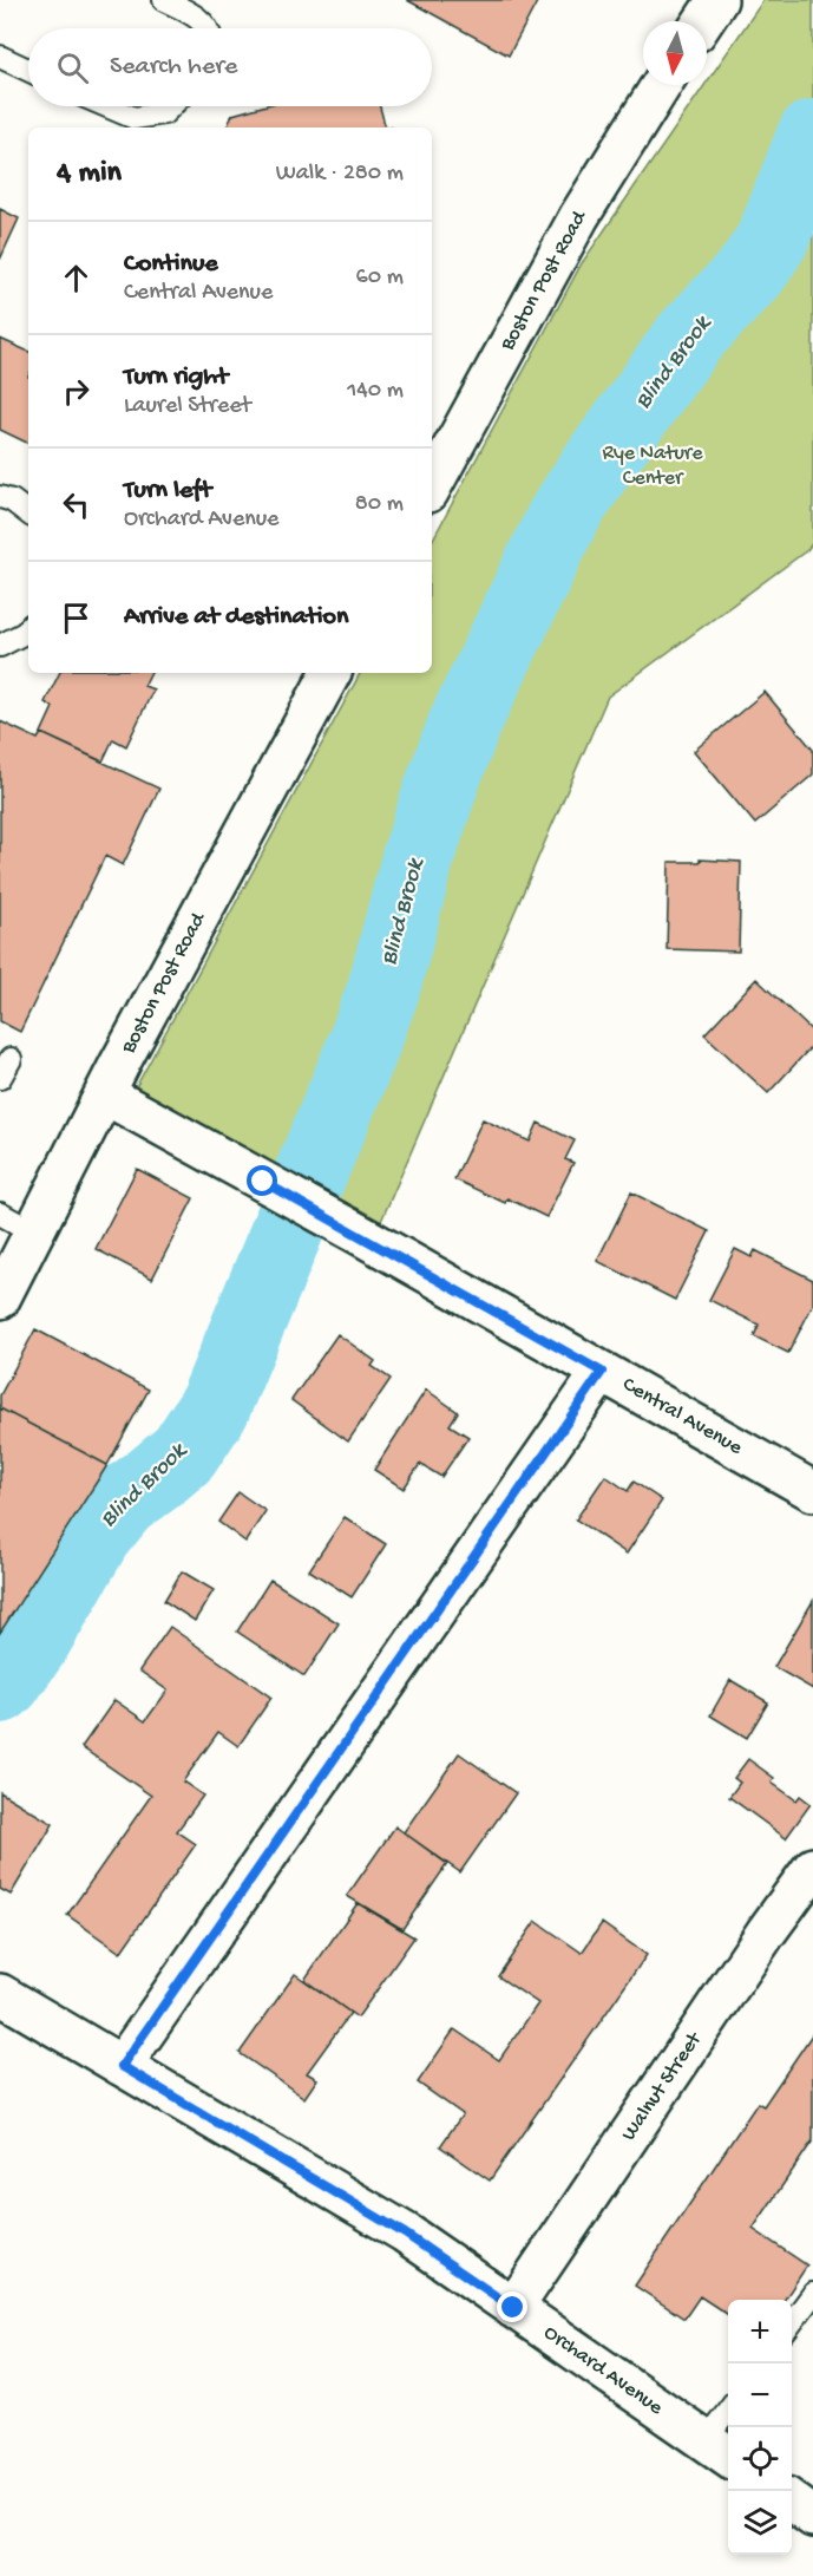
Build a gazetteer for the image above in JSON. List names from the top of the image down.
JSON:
{
  "streets": {
    "street": [
      "Boston Post Road",
      "Central Avenue",
      "Walnut Street",
      "Orchard Avenue"
    ]
  },
  "crossings": [
    ["Boston Post Road", "Central Avenue"],
    ["Walnut Street", "Orchard Avenue"]
  ],
  "water": ["Blind Brook"],
  "parks": ["Rye Nature Center"],
  "north": "bottom",
  "page": {
    "search": "Search here",
    "heading": ["4 min", "Walk · 280 m"],
    "list": [
      ["Continue", "Central Avenue", "60 m"],
      ["Turn right", "Laurel Street", "140 m"],
      ["Turn left", "Orchard Avenue", "80 m"],
      "Arrive at destination"
    ],
    "map_buttons": ["+", "−"]
  }
}
